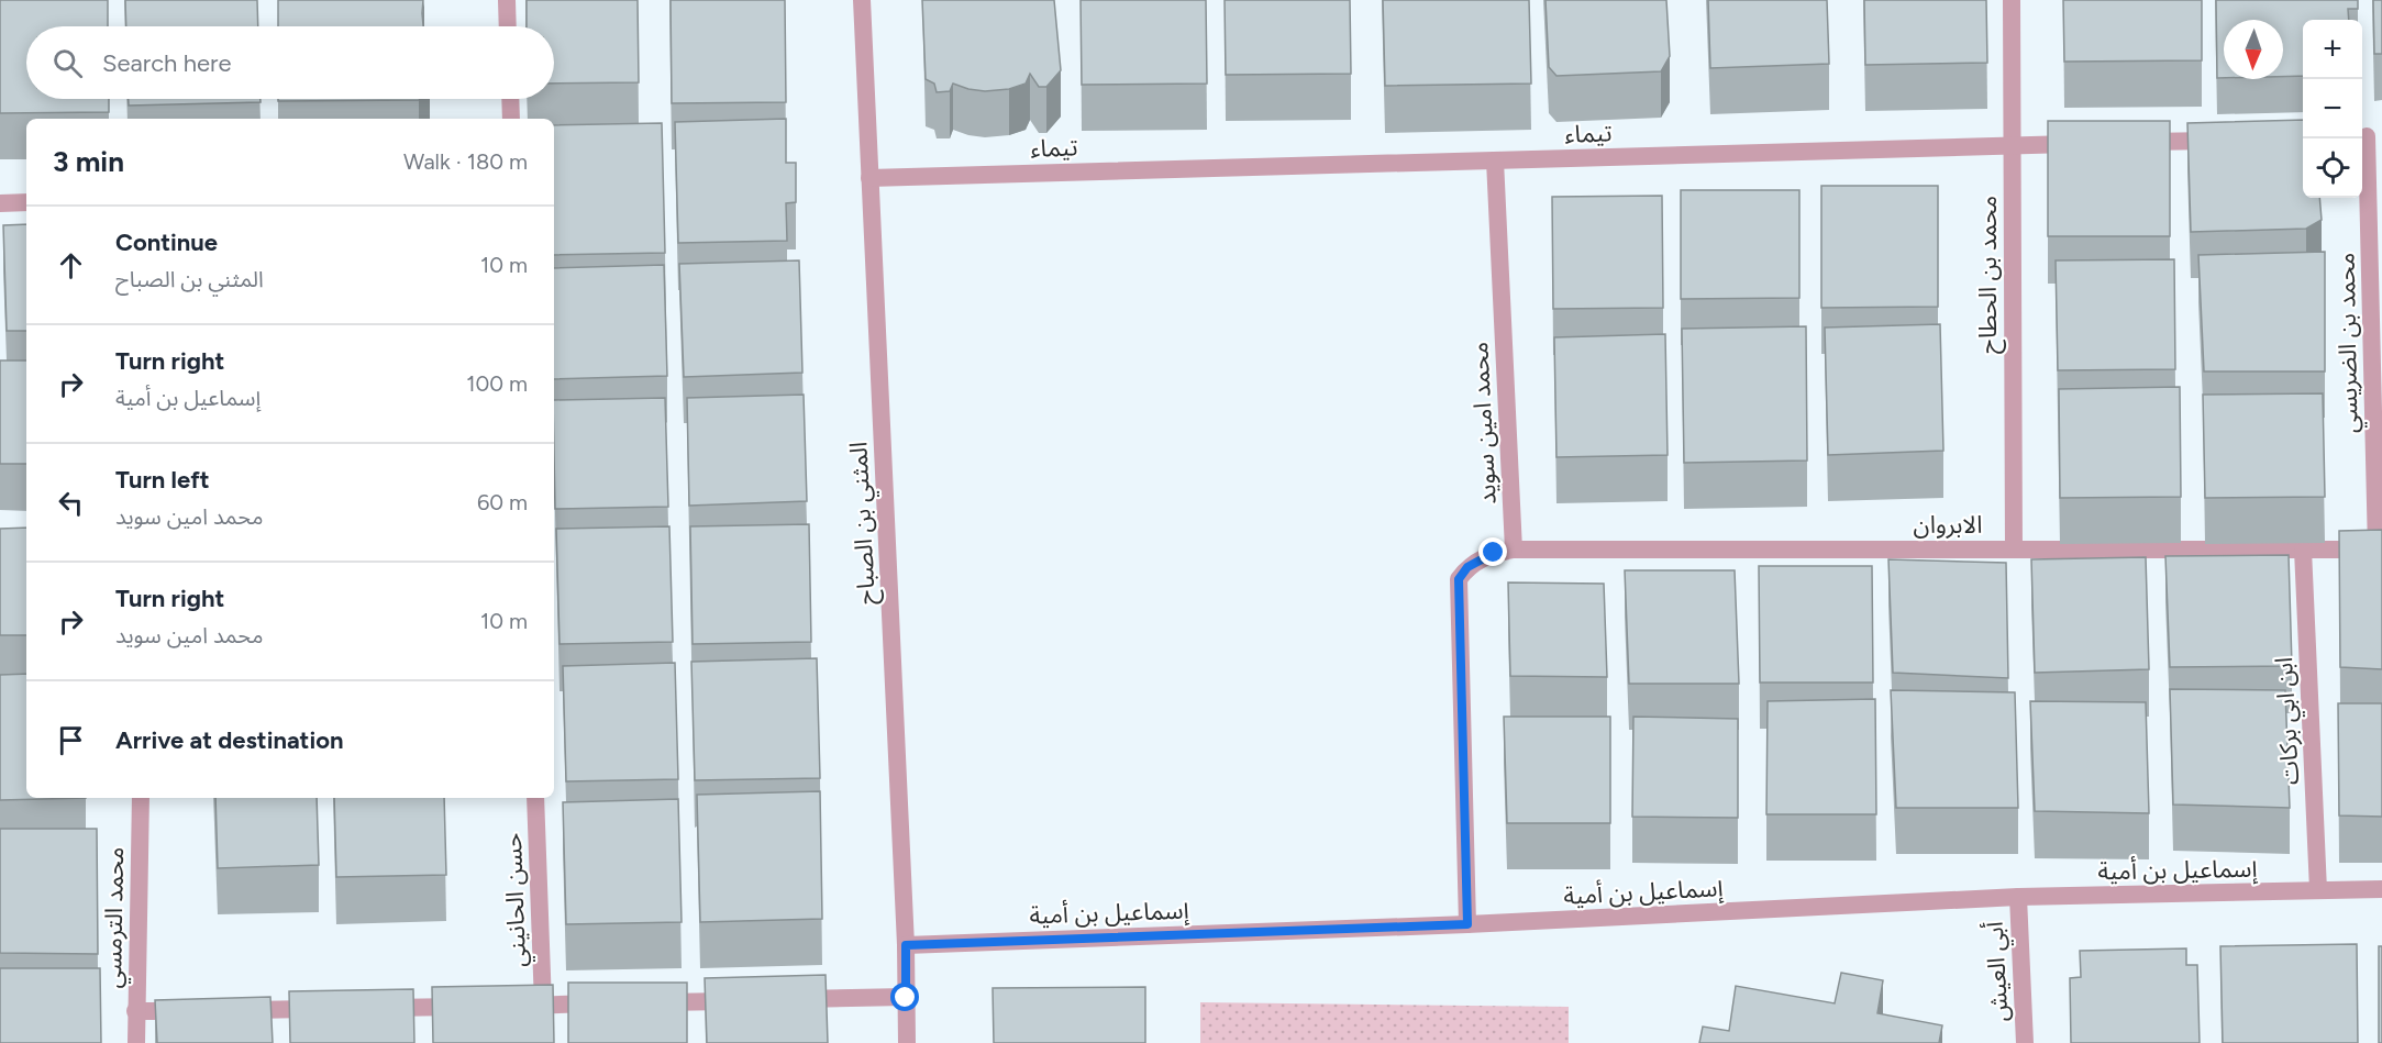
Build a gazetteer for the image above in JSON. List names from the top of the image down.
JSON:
{
  "streets": {
    "street": [
      "تيماء",
      "محمد بن الحطاح",
      "محمد بن الضريسي",
      "محمد امين سويد",
      "المثني بن الصباح",
      "الابروان",
      "ابن ابي بركات",
      "إسماعيل بن أمية",
      "حسن الحانيني",
      "محمد الترمسي",
      "أبي العيش"
    ]
  },
  "crossings": [
    ["تيماء", "محمد بن الحطاح"],
    ["تيماء", "محمد امين سويد"],
    ["تيماء", "المثني بن الصباح"],
    ["محمد بن الحطاح", "الابروان"],
    ["محمد بن الضريسي", "الابروان"],
    ["محمد امين سويد", "الابروان"],
    ["المثني بن الصباح", "إسماعيل بن أمية"],
    ["الابروان", "ابن ابي بركات"],
    ["ابن ابي بركات", "إسماعيل بن أمية"],
    ["إسماعيل بن أمية", "أبي العيش"]
  ],
  "north": "bottom",
  "page": {
    "map_buttons": ["+", "−"],
    "search": "Search here",
    "heading": ["3 min", "Walk · 180 m"],
    "list": [
      ["Continue", "المثني بن الصباح", "10 m"],
      ["Turn right", "إسماعيل بن أمية", "100 m"],
      ["Turn left", "محمد امين سويد", "60 m"],
      ["Turn right", "محمد امين سويد", "10 m"],
      "Arrive at destination"
    ]
  }
}
